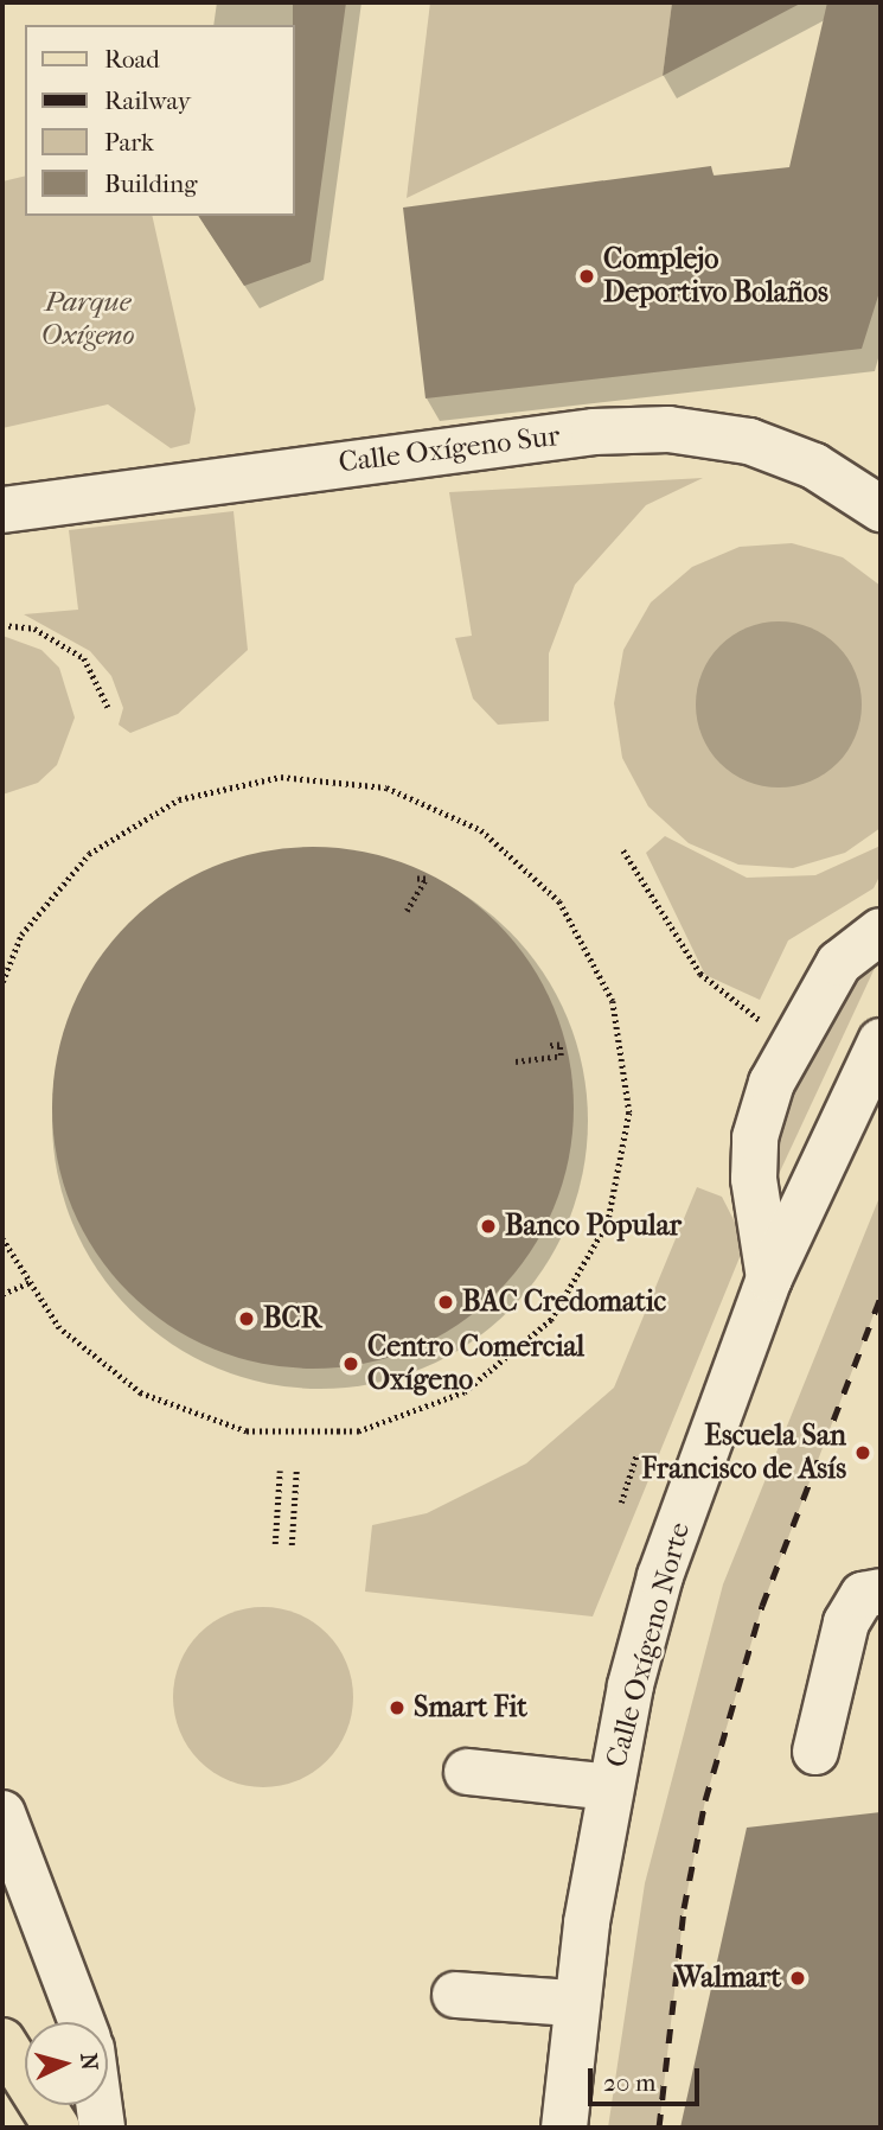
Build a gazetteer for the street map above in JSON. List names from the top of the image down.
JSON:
{
  "streets": {
    "street": ["Calle Oxígeno Sur", "Calle Oxígeno Norte"]
  },
  "parks": ["Parque Oxígeno"],
  "places": [
    "Complejo Deportivo Bolaños",
    "Banco Popular",
    "BAC Credomatic",
    "BCR",
    "Centro Comercial Oxígeno",
    "Escuela San Francisco de Asís",
    "Smart Fit",
    "Walmart"
  ],
  "legend": [
    "Road",
    "Railway",
    "Park",
    "Building"
  ],
  "scale_bar": "20 m",
  "north": "right"
}
